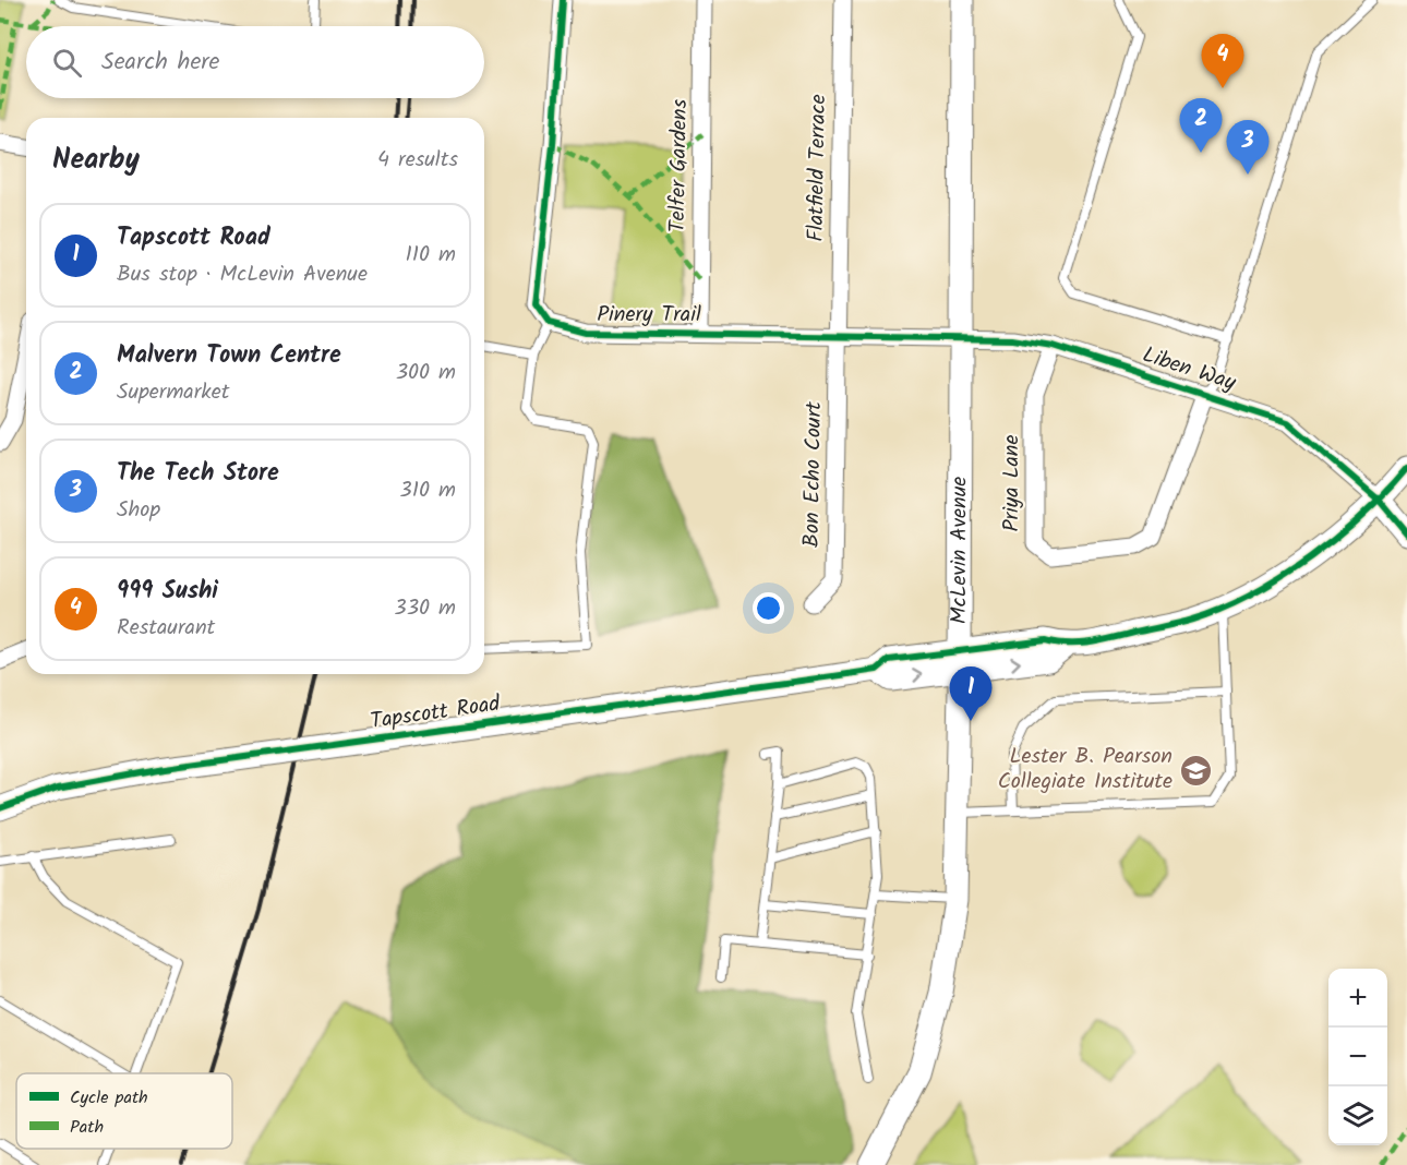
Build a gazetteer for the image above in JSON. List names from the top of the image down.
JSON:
{
  "streets": {
    "street": [
      "Telfer Gardens",
      "Flatfield Terrace",
      "Pinery Trail",
      "Liben Way",
      "Bon Echo Court",
      "Priya Lane",
      "McLevin Avenue",
      "Tapscott Road"
    ]
  },
  "crossings": [
    ["Telfer Gardens", "Pinery Trail"],
    ["Flatfield Terrace", "Pinery Trail"],
    ["Flatfield Terrace", "Bon Echo Court"],
    ["Pinery Trail", "Liben Way"],
    ["Pinery Trail", "Bon Echo Court"],
    ["Pinery Trail", "McLevin Avenue"],
    ["Liben Way", "Priya Lane"],
    ["Liben Way", "McLevin Avenue"],
    ["Liben Way", "Tapscott Road"],
    ["McLevin Avenue", "Tapscott Road"]
  ],
  "places": {
    "school or university": ["Lester B. Pearson Collegiate Institute"]
  },
  "legend": ["Cycle path", "Path"],
  "page": {
    "search": "Search here",
    "pins": [
      "4",
      "2",
      "3",
      "1"
    ],
    "heading": ["Nearby", "4 results"],
    "list": [
      {
        "mark": "1",
        "name": "Tapscott Road",
        "note": "Bus stop · McLevin Avenue",
        "value": "110 m"
      },
      {
        "mark": "2",
        "name": "Malvern Town Centre",
        "note": "Supermarket",
        "value": "300 m"
      },
      {
        "mark": "3",
        "name": "The Tech Store",
        "note": "Shop",
        "value": "310 m"
      },
      {
        "mark": "4",
        "name": "999 Sushi",
        "note": "Restaurant",
        "value": "330 m"
      }
    ],
    "map_buttons": ["+", "−"]
  }
}
